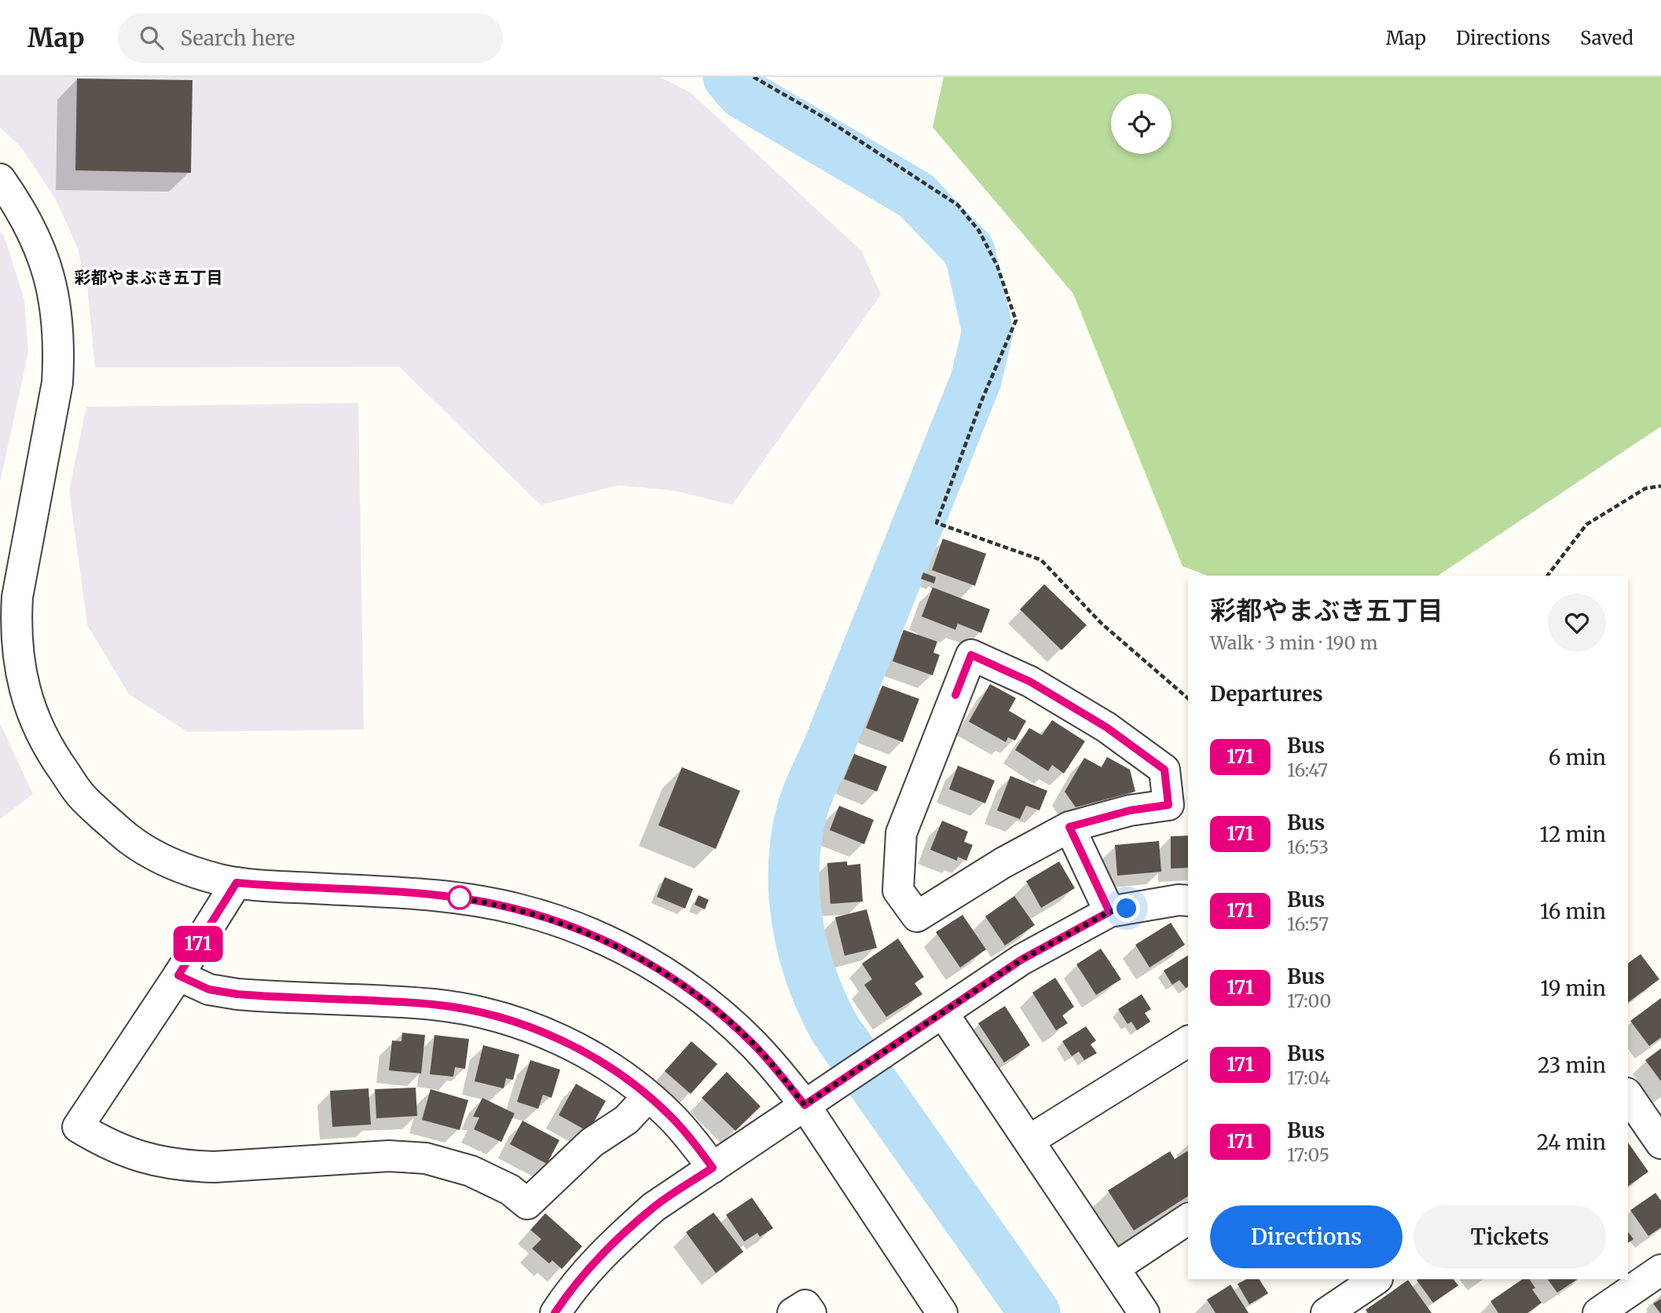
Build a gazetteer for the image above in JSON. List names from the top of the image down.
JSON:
{
  "districts": ["彩都やまぶき五丁目"],
  "lines": ["bus line 171"],
  "page": {
    "header": "Map",
    "search": "Search here",
    "nav": ["Map", "Directions", "Saved"],
    "on_map": "171",
    "heading": [
      ["彩都やまぶき五丁目", "Walk · 3 min · 190 m"],
      "Departures"
    ],
    "list": [
      {
        "mark": "171",
        "name": "Bus",
        "note": "16:47",
        "value": "6 min"
      },
      {
        "mark": "171",
        "name": "Bus",
        "note": "16:53",
        "value": "12 min"
      },
      {
        "mark": "171",
        "name": "Bus",
        "note": "16:57",
        "value": "16 min"
      },
      {
        "mark": "171",
        "name": "Bus",
        "note": "17:00",
        "value": "19 min"
      },
      {
        "mark": "171",
        "name": "Bus",
        "note": "17:04",
        "value": "23 min"
      },
      {
        "mark": "171",
        "name": "Bus",
        "note": "17:05",
        "value": "24 min"
      }
    ],
    "buttons": ["Directions", "Tickets"]
  }
}
